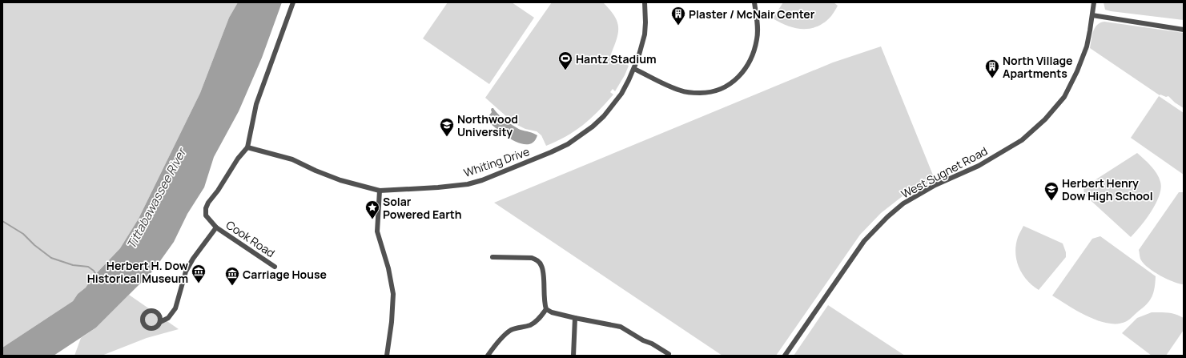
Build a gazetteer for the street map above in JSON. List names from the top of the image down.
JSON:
{
  "streets": {
    "street": ["Whiting Drive", "West Sugnet Road", "Cook Road"]
  },
  "crossings": [
    ["Whiting Drive", "Cook Road"]
  ],
  "water": ["Tittabawassee River"],
  "places": {
    "building": ["Plaster / McNair Center", "North Village Apartments"],
    "sports": ["Hantz Stadium"],
    "school or university": ["Northwood University", "Herbert Henry Dow High School"],
    "place": ["Solar Powered Earth"],
    "museum": ["Herbert H. Dow Historical Museum", "Carriage House"]
  }
}
